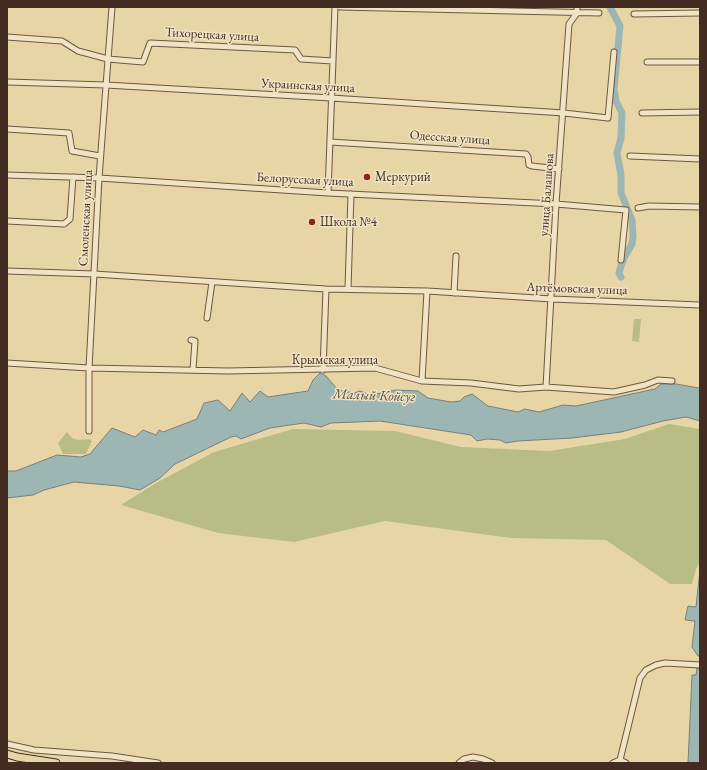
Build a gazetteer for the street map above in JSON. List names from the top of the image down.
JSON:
{
  "streets": {
    "street": [
      "Тихорецкая улица",
      "Украинская улица",
      "Одесская улица",
      "Белорусская улица",
      "улица Балашова",
      "Смоленская улица",
      "Артёмовская улица",
      "Крымская улица"
    ]
  },
  "crossings": [
    ["Тихорецкая улица", "Смоленская улица"],
    ["Украинская улица", "улица Балашова"],
    ["Украинская улица", "Смоленская улица"],
    ["Одесская улица", "улица Балашова"],
    ["Белорусская улица", "улица Балашова"],
    ["Белорусская улица", "Смоленская улица"],
    ["улица Балашова", "Артёмовская улица"],
    ["улица Балашова", "Крымская улица"],
    ["Смоленская улица", "Артёмовская улица"],
    ["Смоленская улица", "Крымская улица"]
  ],
  "water": ["Малый Койсуг"],
  "places": ["Меркурий", "Школа №4"]
}
